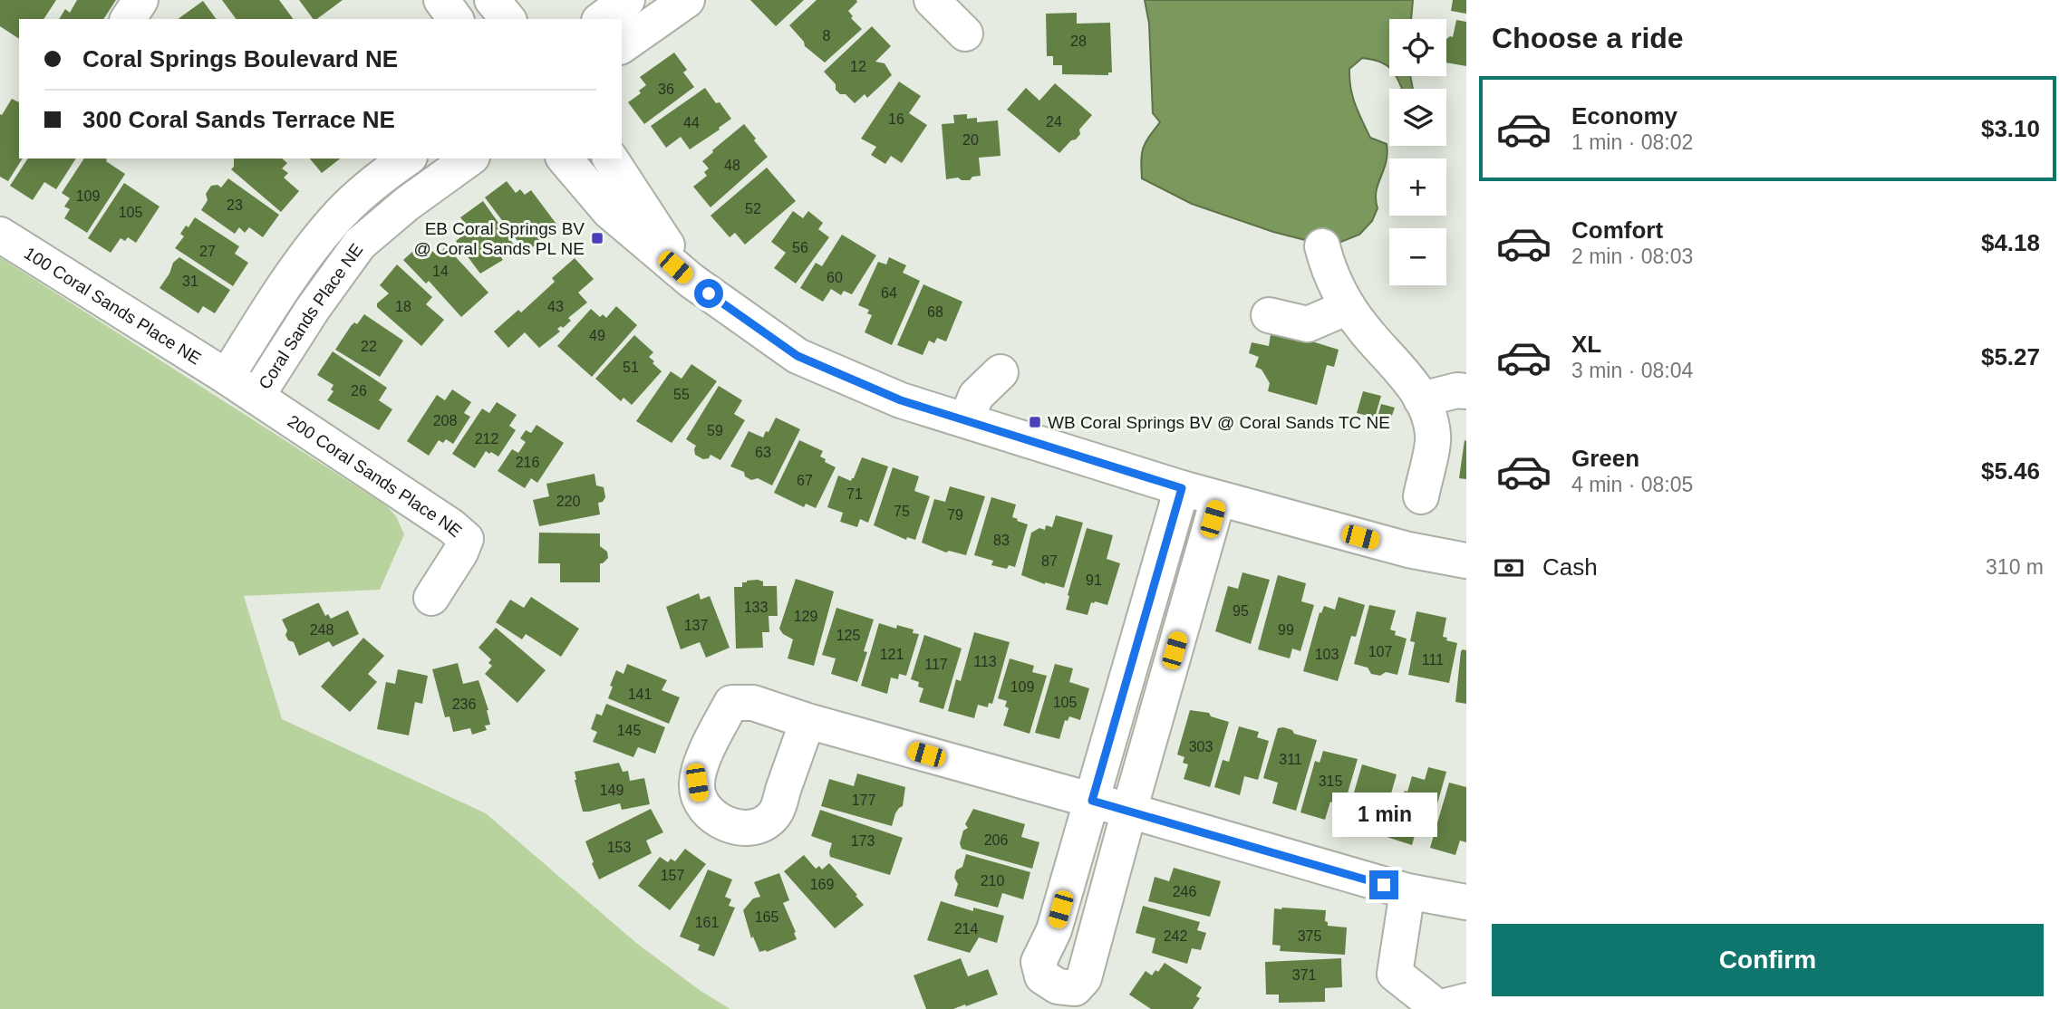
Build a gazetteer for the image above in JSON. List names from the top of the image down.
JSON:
{
  "streets": {
    "street": ["100 Coral Sands Place NE", "Coral Sands Place NE", "200 Coral Sands Place NE"]
  },
  "crossings": [
    ["100 Coral Sands Place NE", "Coral Sands Place NE"],
    ["Coral Sands Place NE", "200 Coral Sands Place NE"]
  ],
  "places": {
    "transit": ["EB Coral Springs BV @ Coral Sands PL NE", "WB Coral Springs BV @ Coral Sands TC NE"]
  },
  "house_numbers": [
    "8",
    "28",
    "12",
    "36",
    "16",
    "24",
    "44",
    "20",
    "48",
    "109",
    "23",
    "52",
    "105",
    "56",
    "27",
    "14",
    "60",
    "31",
    "64",
    "18",
    "43",
    "68",
    "49",
    "22",
    "51",
    "26",
    "55",
    "208",
    "59",
    "212",
    "63",
    "216",
    "67",
    "71",
    "220",
    "75",
    "79",
    "83",
    "87",
    "91",
    "133",
    "95",
    "129",
    "137",
    "248",
    "99",
    "125",
    "107",
    "121",
    "103",
    "111",
    "113",
    "117",
    "109",
    "141",
    "105",
    "236",
    "145",
    "303",
    "311",
    "315",
    "149",
    "177",
    "206",
    "173",
    "153",
    "157",
    "210",
    "169",
    "246",
    "165",
    "161",
    "214",
    "242",
    "375",
    "371"
  ],
  "page": {
    "heading": "Choose a ride",
    "map_buttons": ["+", "−"],
    "banner": ["Coral Springs Boulevard NE", "300 Coral Sands Terrace NE"],
    "list": [
      {
        "name": "Economy",
        "note": "1 min · 08:02",
        "value": "$3.10"
      },
      {
        "name": "Comfort",
        "note": "2 min · 08:03",
        "value": "$4.18"
      },
      {
        "name": "XL",
        "note": "3 min · 08:04",
        "value": "$5.27"
      },
      {
        "name": "Green",
        "note": "4 min · 08:05",
        "value": "$5.46"
      }
    ],
    "pay": ["Cash", "310 m"],
    "bubble": "1 min",
    "buttons": "Confirm"
  }
}
